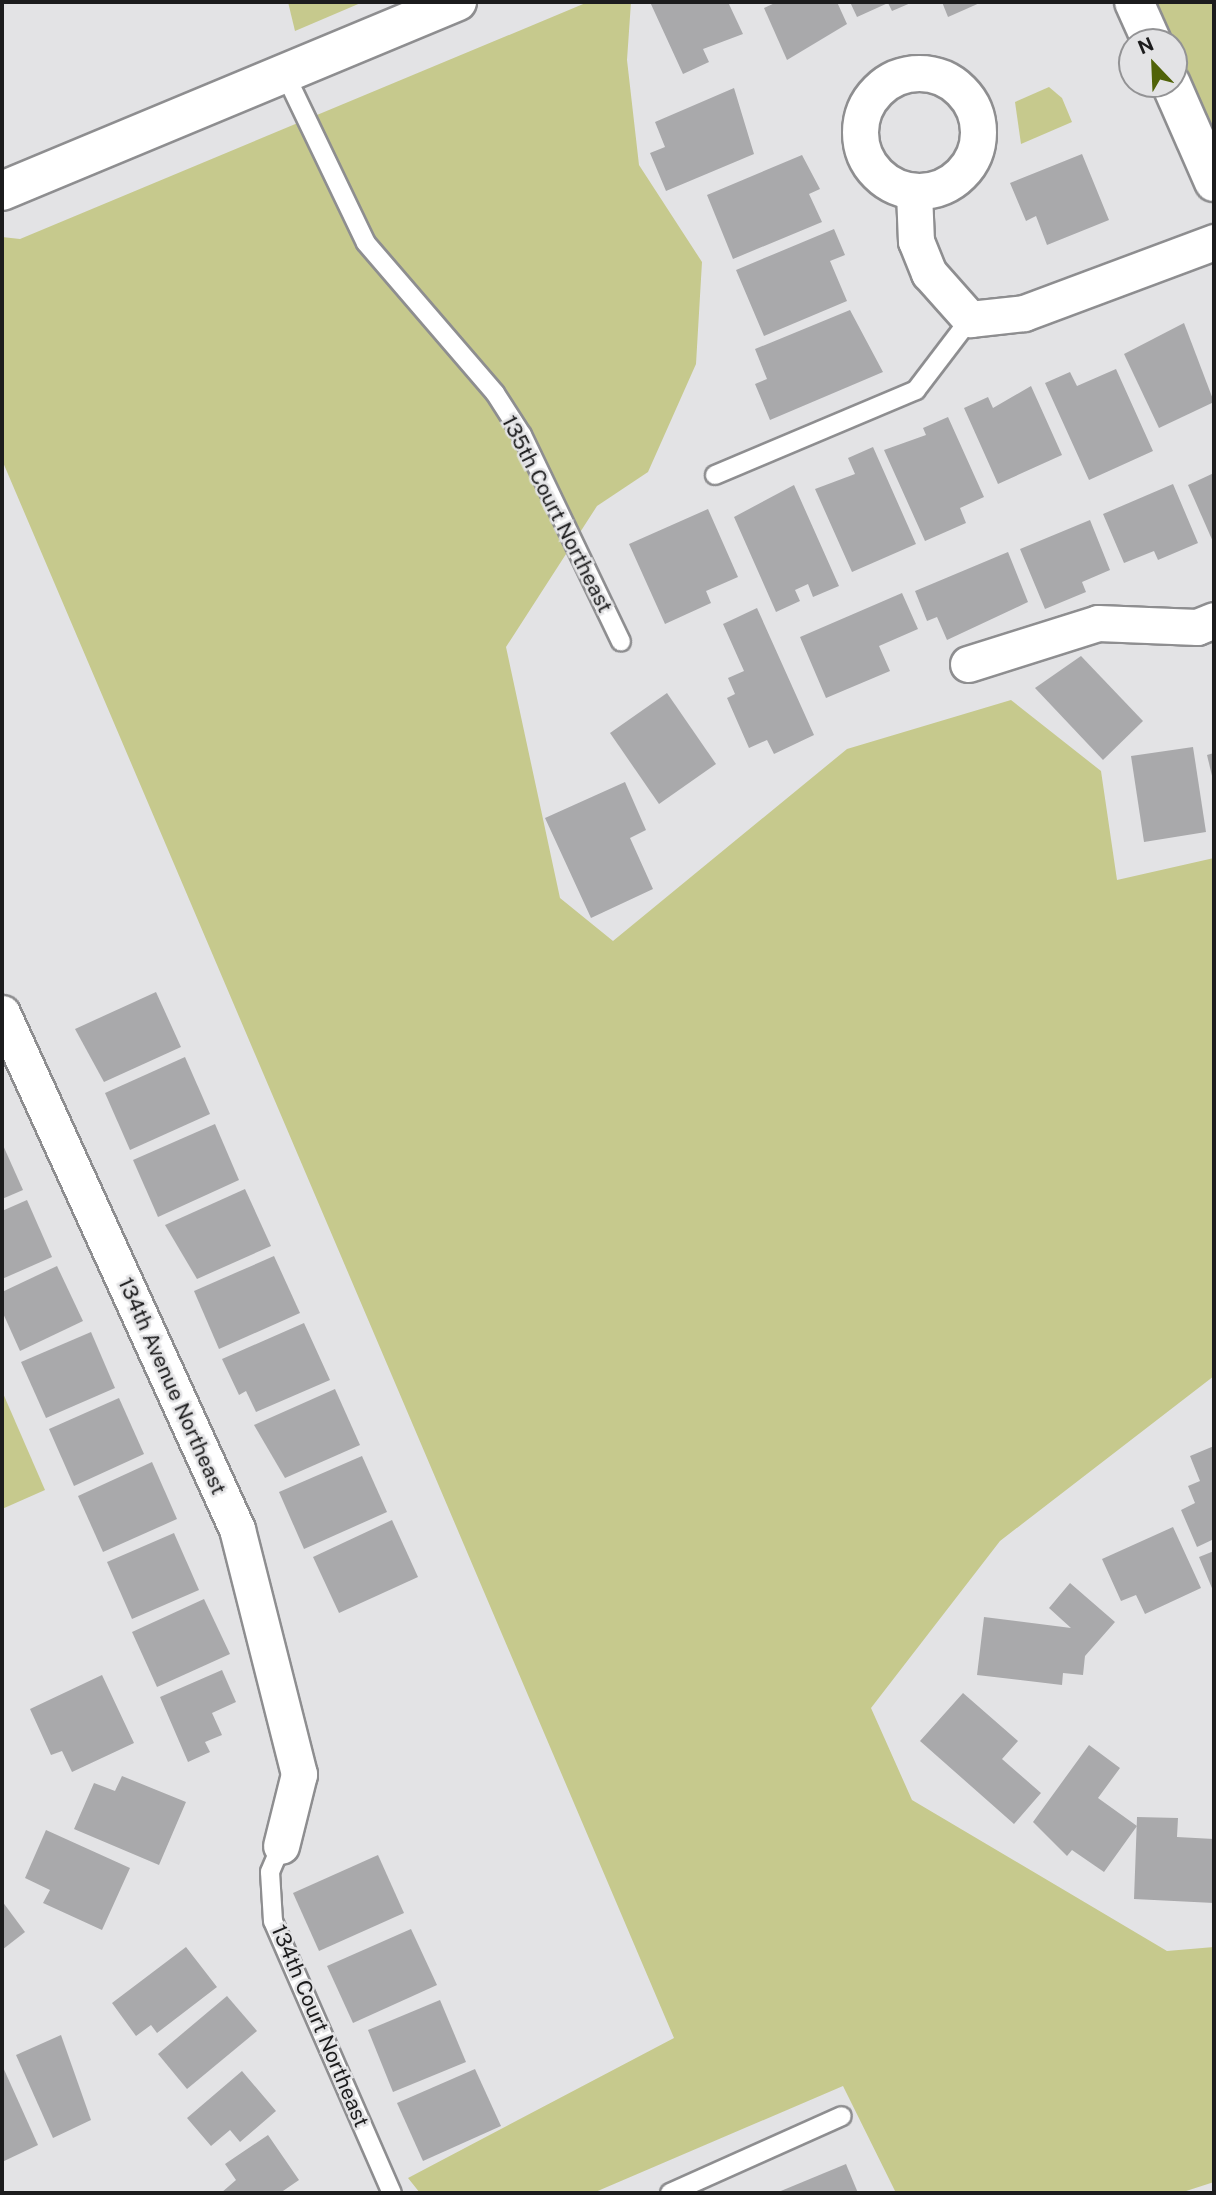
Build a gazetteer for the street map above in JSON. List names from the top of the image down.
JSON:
{
  "streets": {
    "street": ["134th Avenue Northeast", "134th Court Northeast"],
    "lane": ["135th Court Northeast"]
  },
  "crossings": [
    ["134th Avenue Northeast", "134th Court Northeast"]
  ],
  "north": "top left"
}
